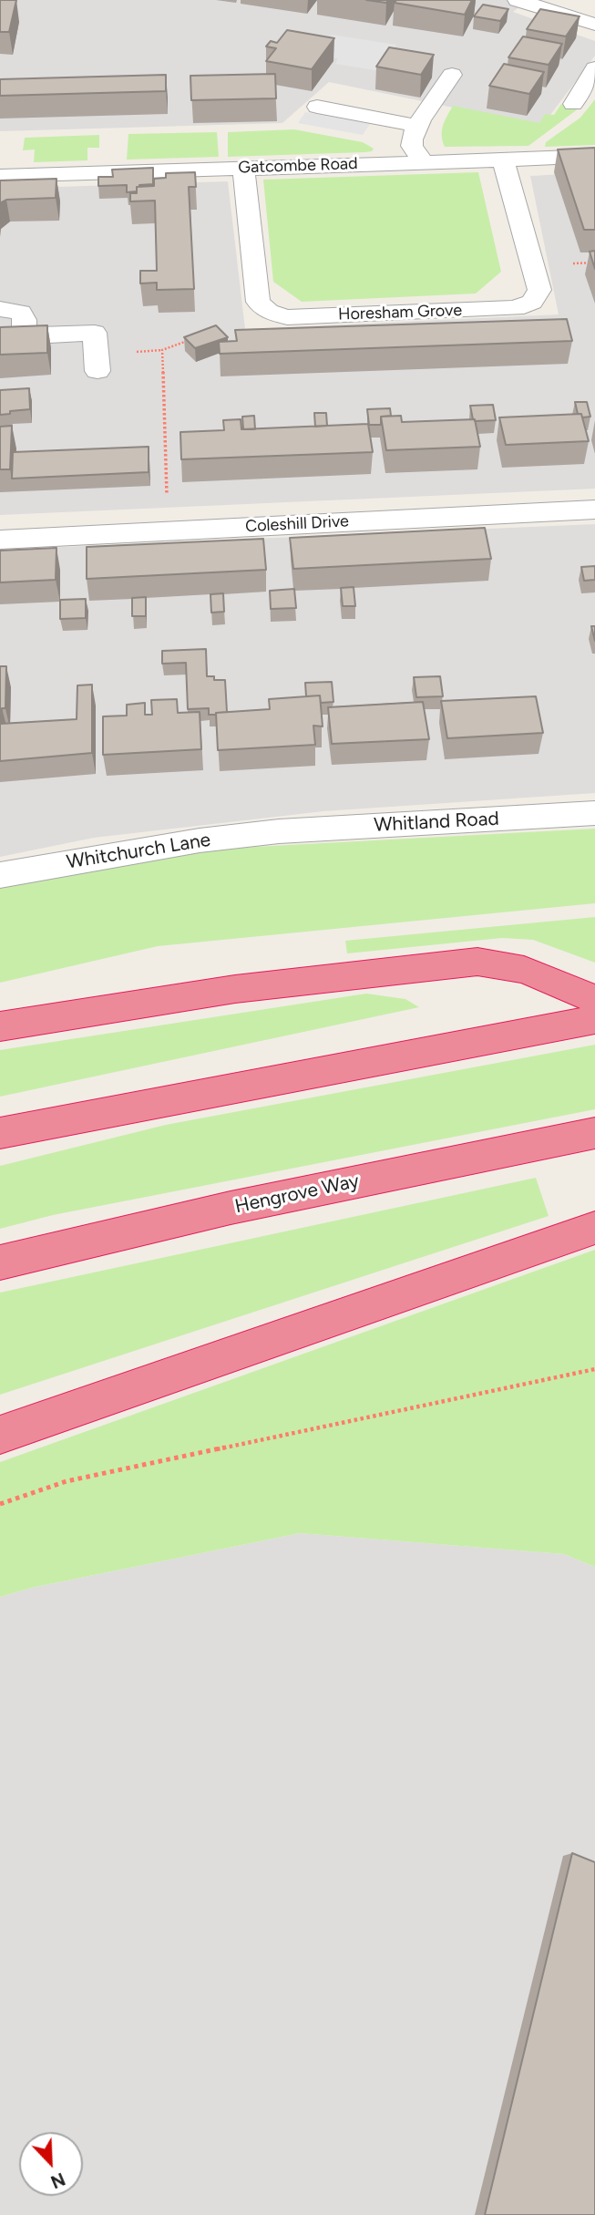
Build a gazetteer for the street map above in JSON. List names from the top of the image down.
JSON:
{
  "streets": {
    "highway": ["Hengrove Way"],
    "street": [
      "Gatcombe Road",
      "Horesham Grove",
      "Coleshill Drive",
      "Whitland Road",
      "Whitchurch Lane"
    ]
  },
  "crossings": [
    ["Gatcombe Road", "Horesham Grove"],
    ["Whitland Road", "Whitchurch Lane"]
  ],
  "north": "bottom right"
}
